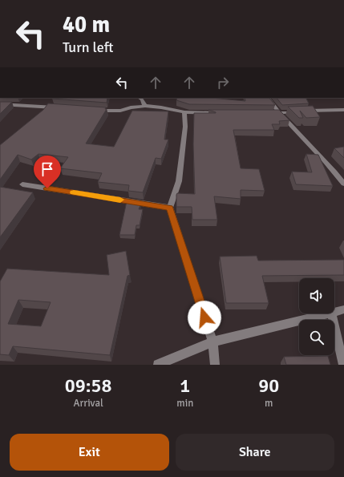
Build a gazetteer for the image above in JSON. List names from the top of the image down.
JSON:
{
  "page": {
    "turn": ["40 m", "Turn left"],
    "eta": [
      "09:58",
      "Arrival",
      "1",
      "min",
      "90",
      "m"
    ],
    "buttons": ["Exit", "Share"]
  }
}
